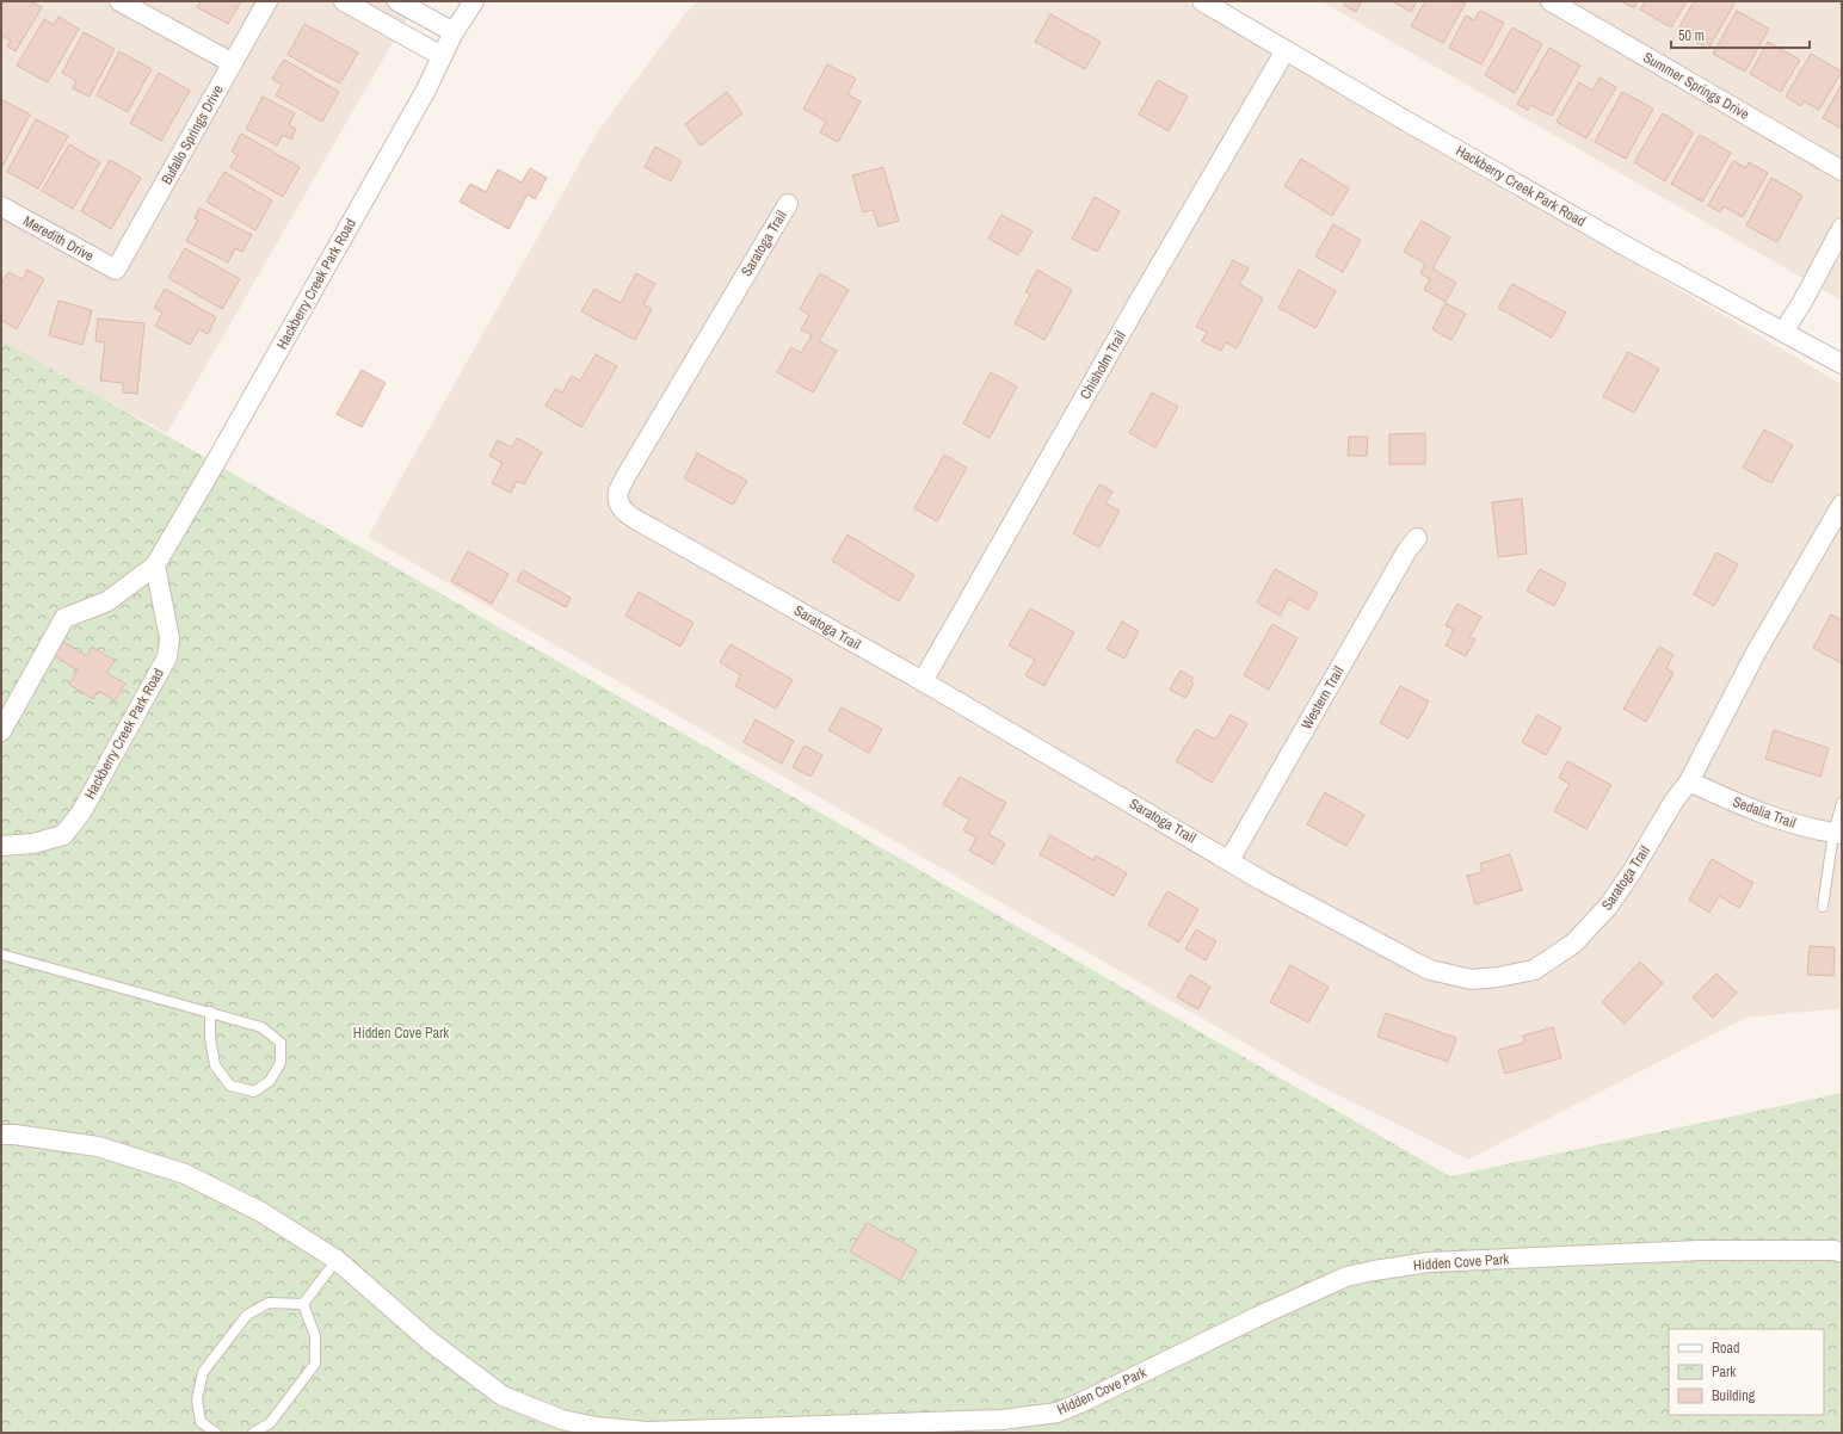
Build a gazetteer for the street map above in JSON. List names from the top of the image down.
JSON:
{
  "streets": {
    "street": [
      "Summer Springs Drive",
      "Bufallo Springs Drive",
      "Hackberry Creek Park Road",
      "Meredith Drive",
      "Saratoga Trail",
      "Chisholm Trail",
      "Western Trail",
      "Sedalia Trail",
      "Hidden Cove Park"
    ]
  },
  "crossings": [
    ["Bufallo Springs Drive", "Meredith Drive"],
    ["Hackberry Creek Park Road", "Chisholm Trail"],
    ["Saratoga Trail", "Chisholm Trail"],
    ["Saratoga Trail", "Western Trail"],
    ["Saratoga Trail", "Sedalia Trail"]
  ],
  "parks": ["Hidden Cove Park"],
  "legend": ["Road", "Park", "Building"],
  "scale_bar": "50 m"
}
